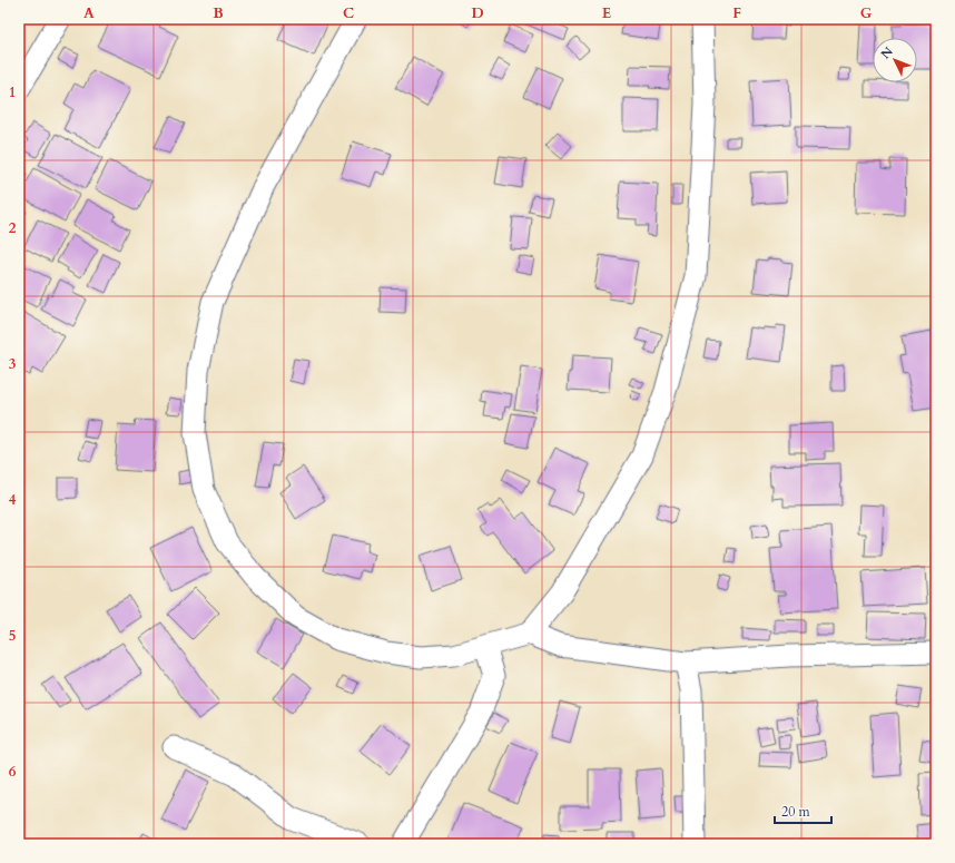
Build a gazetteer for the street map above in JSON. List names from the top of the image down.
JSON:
{
  "scale_bar": "20 m",
  "north": "top left",
  "grid": {
    "columns": [
      "A",
      "B",
      "C",
      "D",
      "E",
      "F",
      "G"
    ],
    "rows": [
      "1",
      "2",
      "3",
      "4",
      "5",
      "6"
    ]
  }
}
